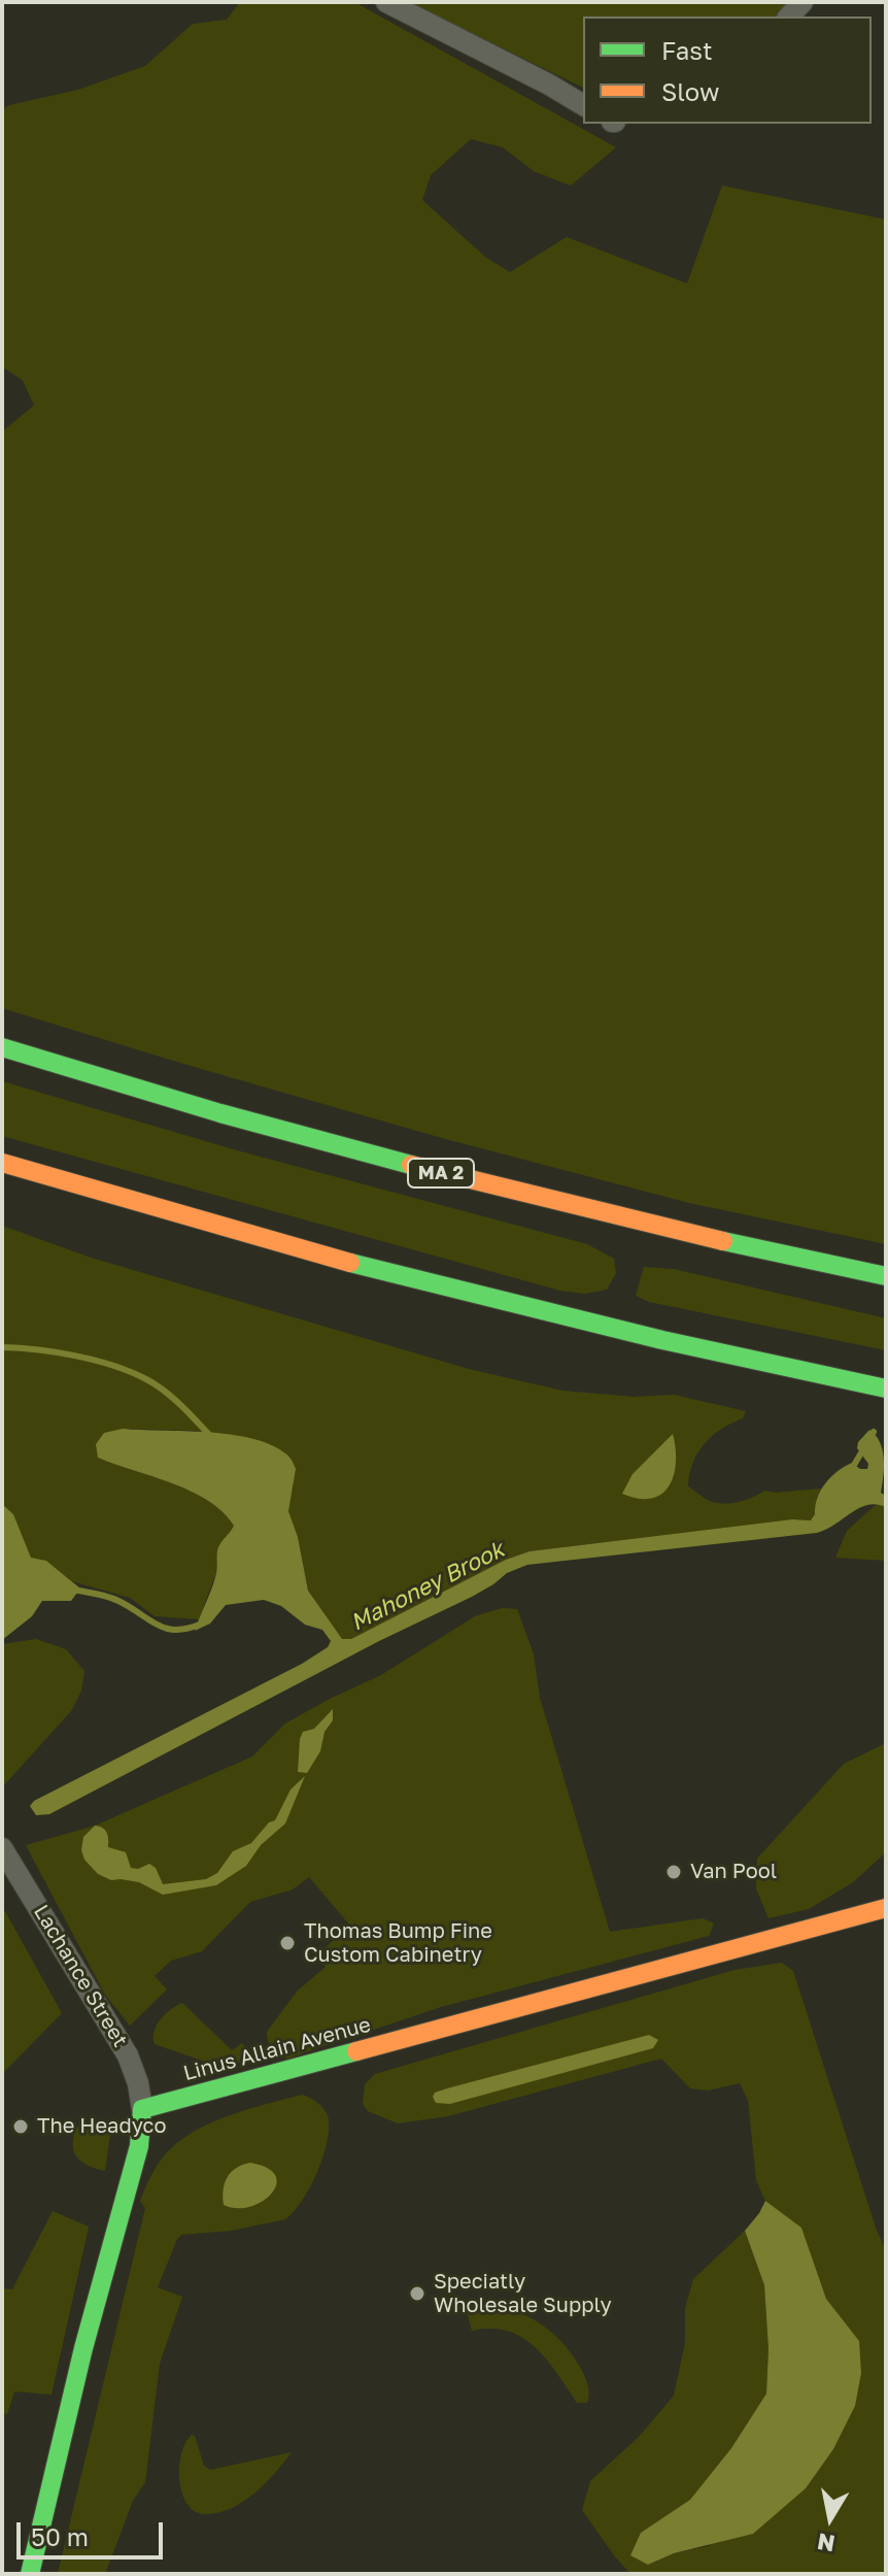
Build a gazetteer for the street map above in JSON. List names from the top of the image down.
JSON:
{
  "streets": {
    "main road": ["MA 2", "Linus Allain Avenue"],
    "street": ["Lachance Street"]
  },
  "crossings": [
    ["Lachance Street", "Linus Allain Avenue"]
  ],
  "water": ["Mahoney Brook"],
  "places": [
    "Van Pool",
    "Thomas Bump Fine Custom Cabinetry",
    "The Headyco",
    "Speciatly Wholesale Supply"
  ],
  "legend": ["Fast", "Slow"],
  "scale_bar": "50 m",
  "north": "bottom"
}
